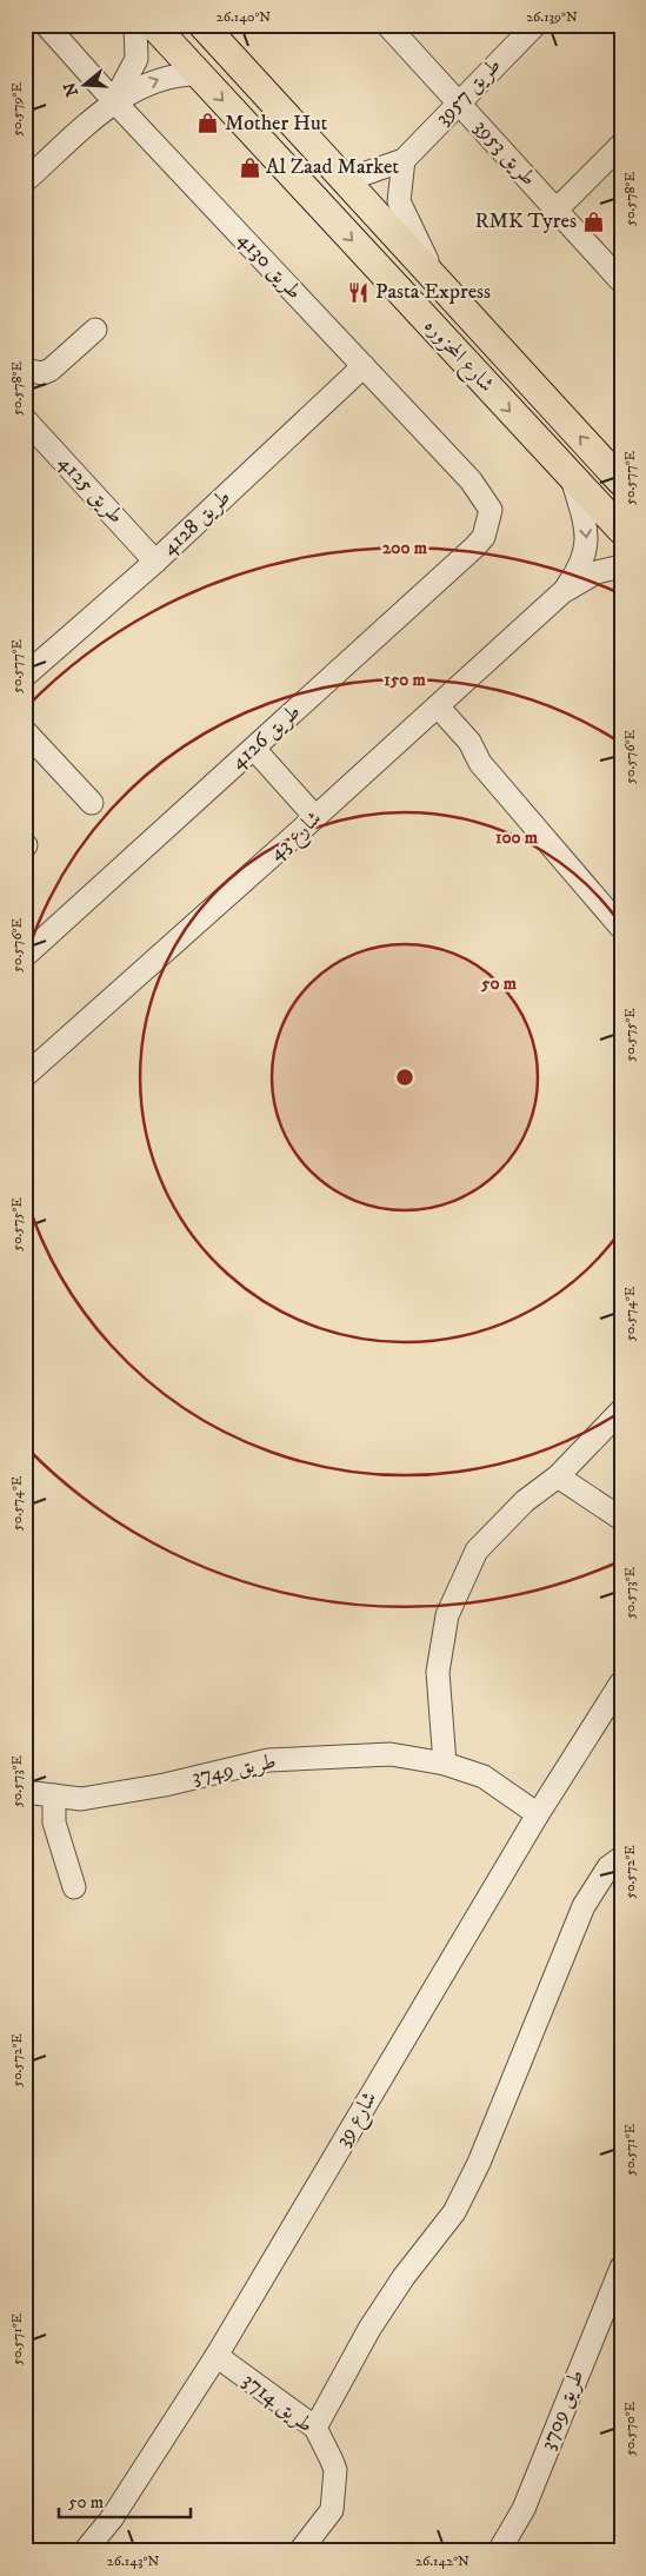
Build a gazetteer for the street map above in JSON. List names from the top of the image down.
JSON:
{
  "streets": {
    "main road": ["شارع المحزوره"],
    "street": [
      "طريق 3957",
      "طريق 3953",
      "طريق 4130",
      "طريق 4125",
      "طريق 4128",
      "طريق 4126",
      "شارع 43",
      "طريق 3749",
      "شارع 39",
      "طريق 3714",
      "طريق 3709"
    ]
  },
  "crossings": [
    ["طريق 3957", "طريق 3953"],
    ["طريق 3957", "شارع المحزوره"],
    ["طريق 4130", "طريق 4128"],
    ["طريق 4130", "طريق 4126"],
    ["شارع المحزوره", "شارع 43"],
    ["طريق 4125", "طريق 4128"],
    ["طريق 3749", "شارع 39"],
    ["شارع 39", "طريق 3714"]
  ],
  "places": {
    "shop": ["Mother Hut", "Al Zaad Market", "RMK Tyres"],
    "restaurant": ["Pasta Express"]
  },
  "scale_bar": "50 m",
  "north": "left",
  "coordinates": [
    "26.140°N",
    "26.139°N",
    "50.579°E",
    "50.578°E",
    "50.577°E",
    "50.576°E",
    "50.575°E",
    "50.574°E",
    "50.573°E",
    "50.572°E",
    "50.571°E",
    "50.570°E",
    "26.143°N",
    "26.142°N"
  ],
  "rings": [
    "200 m",
    "150 m",
    "100 m",
    "50 m"
  ]
}
